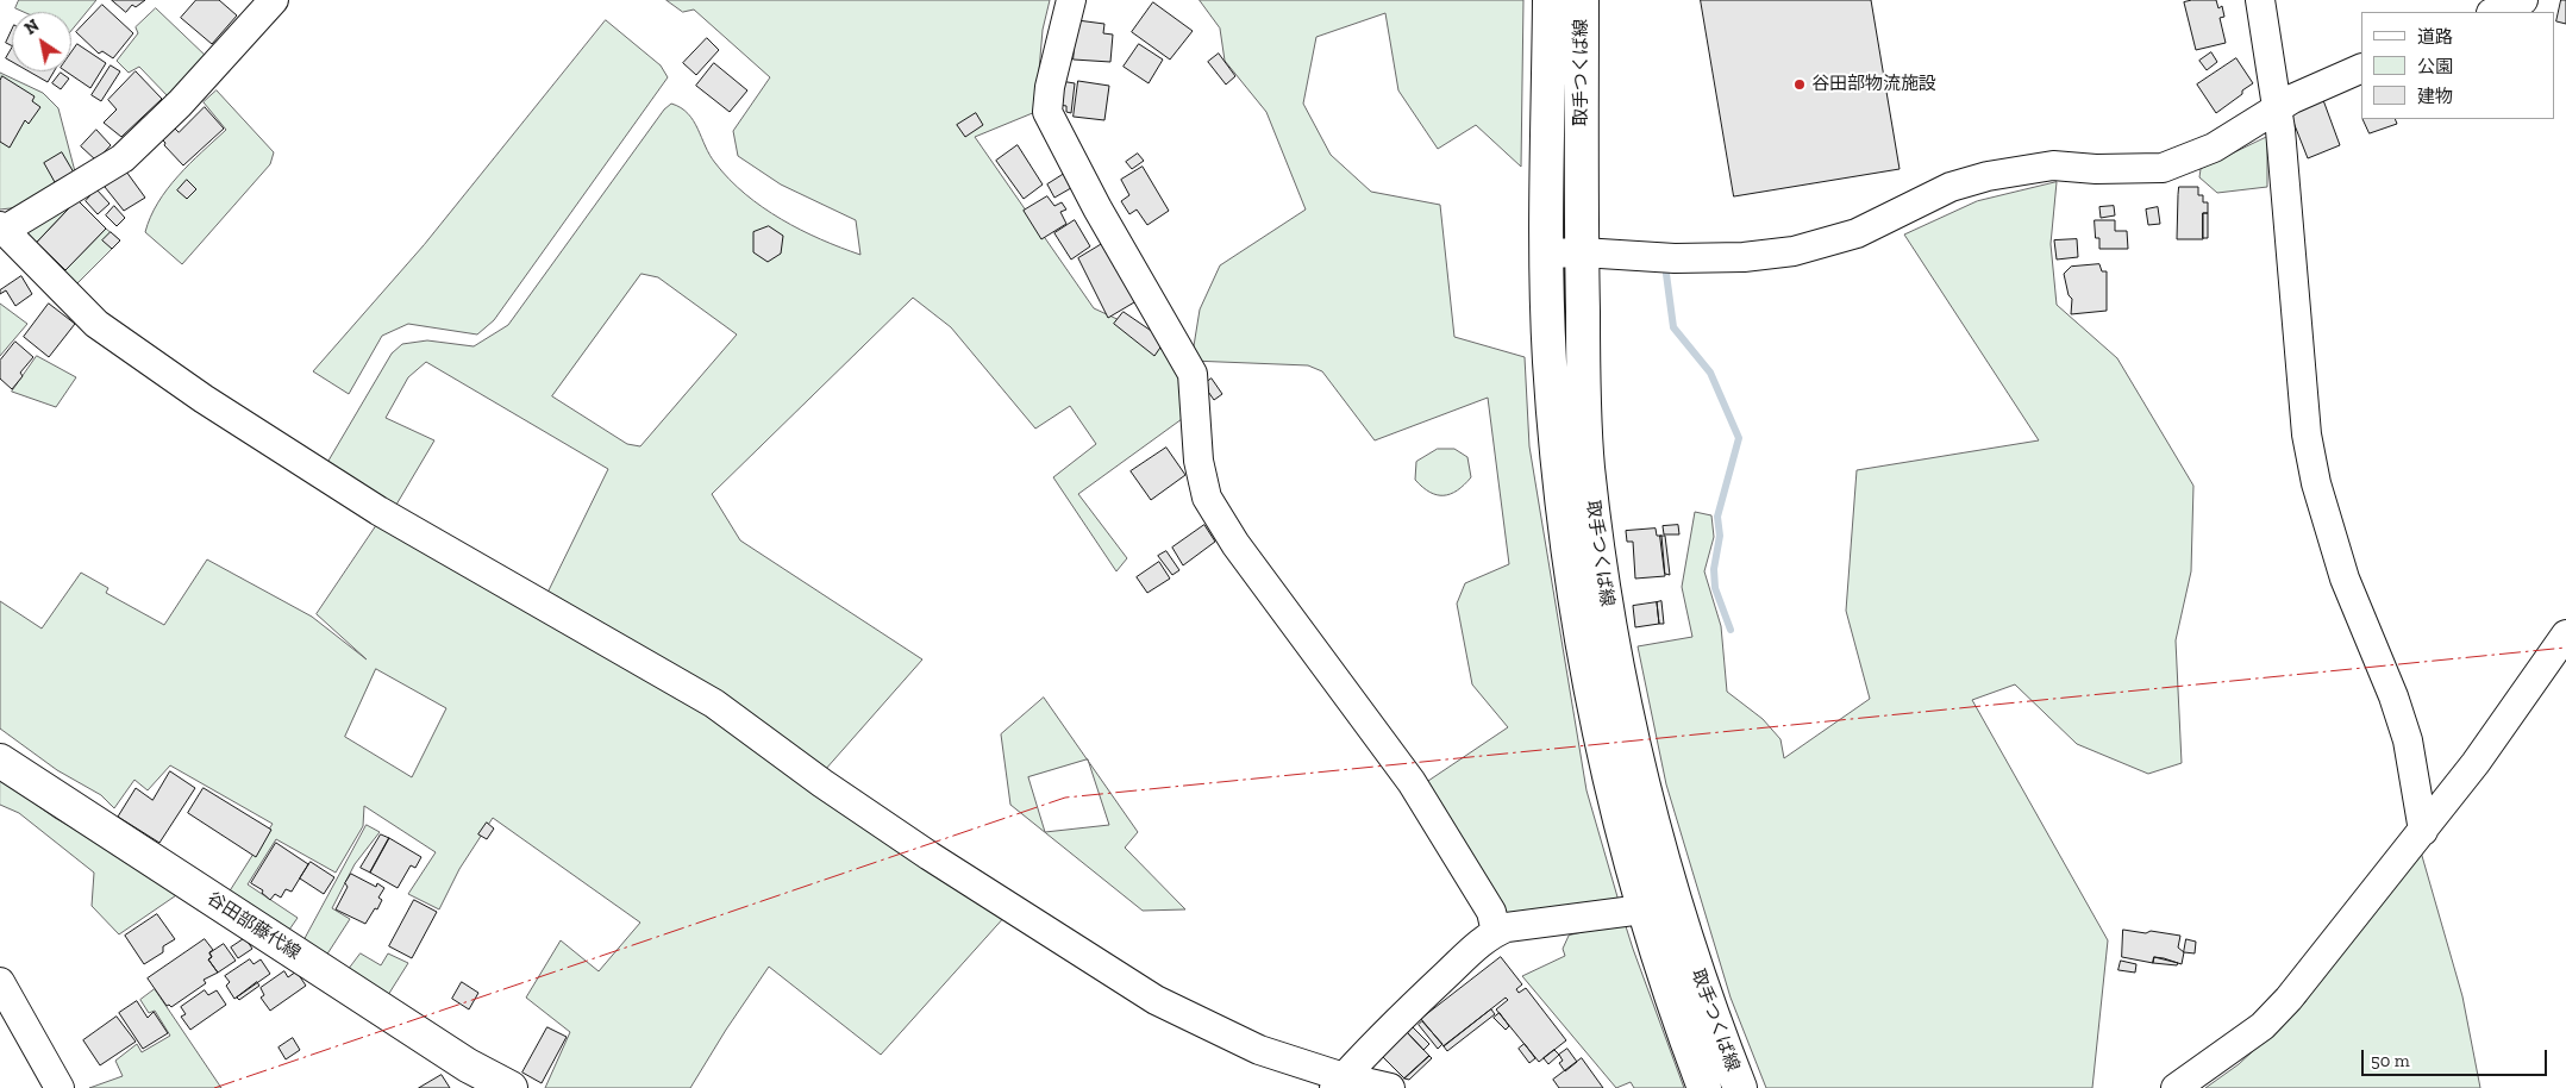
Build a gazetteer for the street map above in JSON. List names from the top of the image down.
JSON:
{
  "streets": {
    "main road": ["取手つくば線", "谷田部藤代線"]
  },
  "places": ["谷田部物流施設"],
  "legend": ["道路", "公園", "建物"],
  "scale_bar": "50 m",
  "north": "top left"
}
